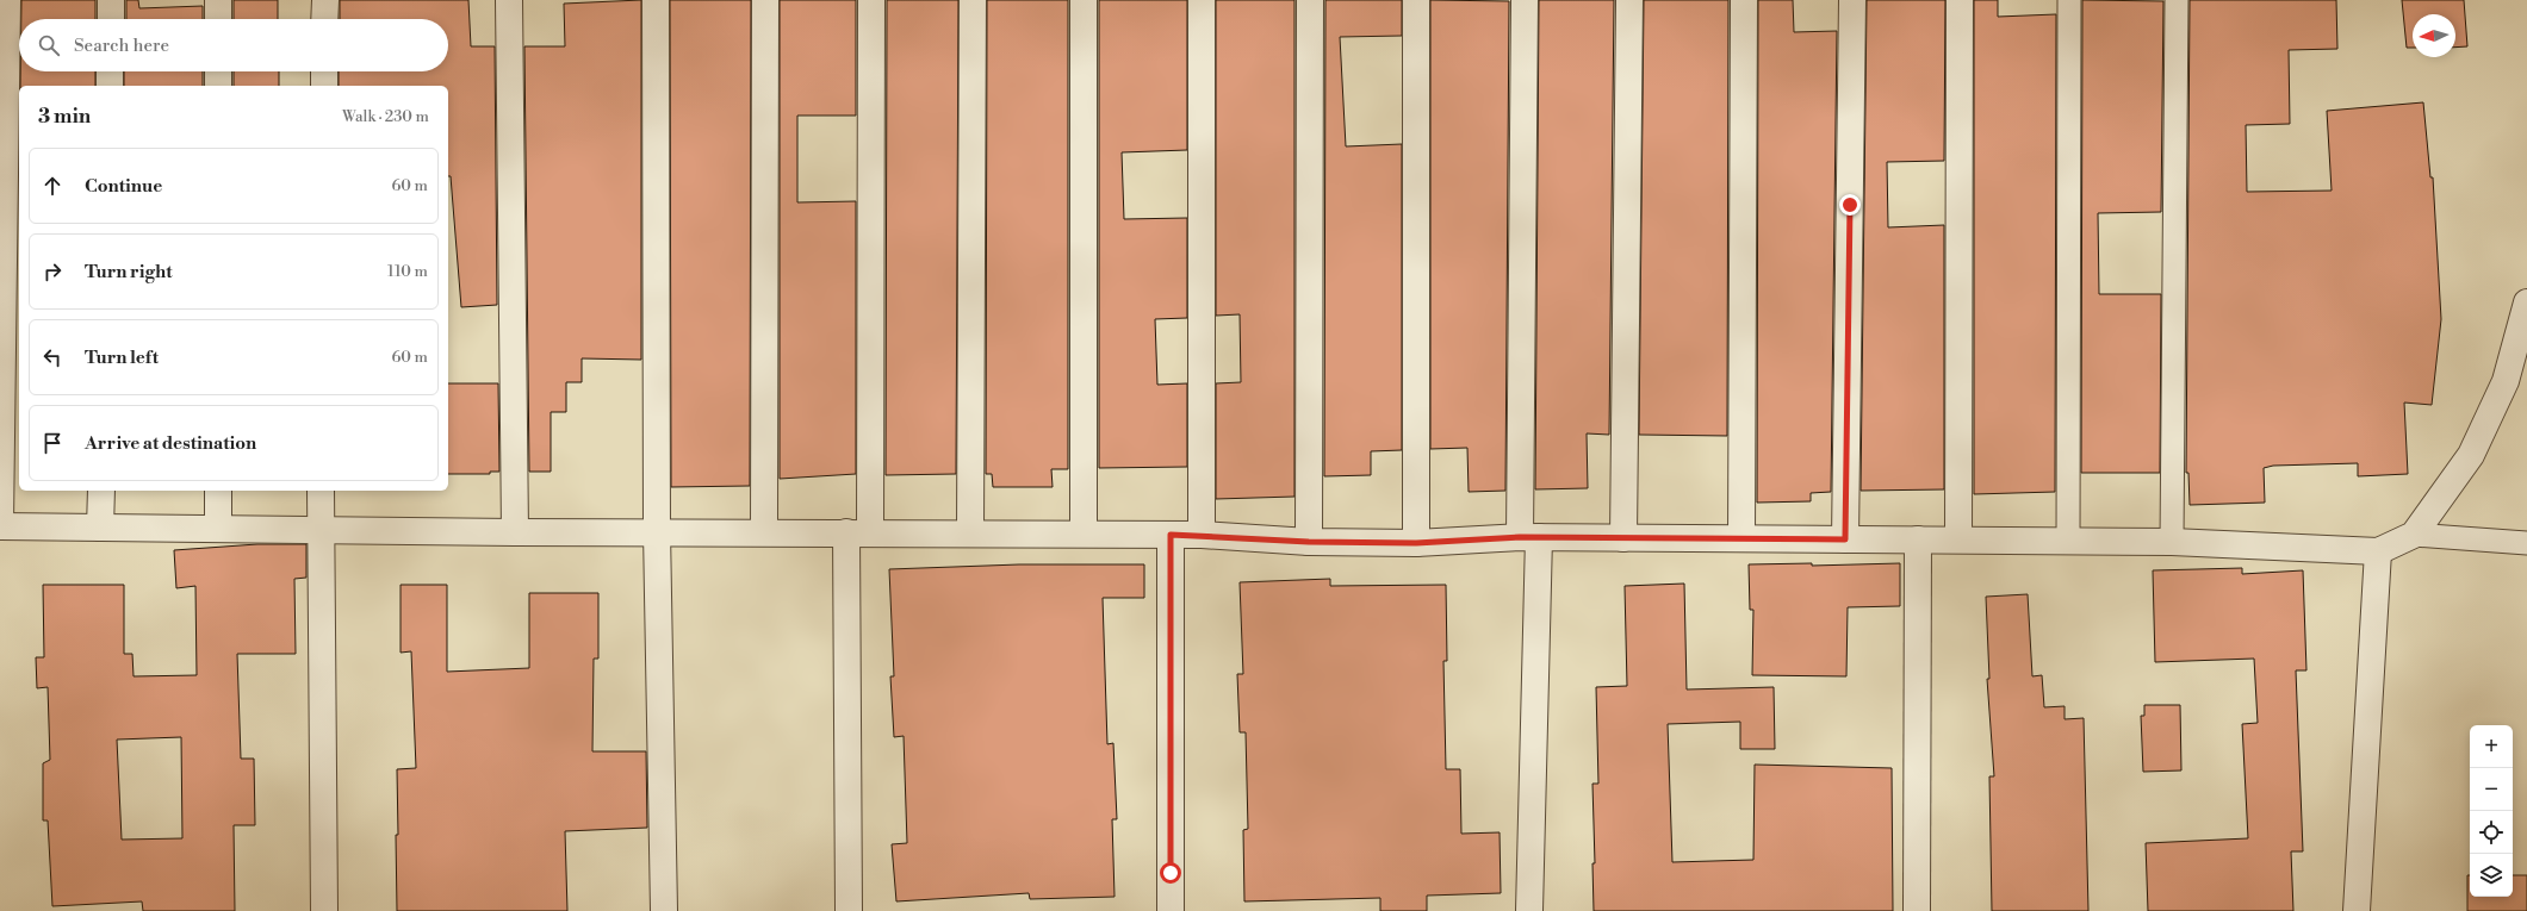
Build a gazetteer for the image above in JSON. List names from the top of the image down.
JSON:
{
  "north": "left",
  "page": {
    "search": "Search here",
    "heading": ["3 min", "Walk · 230 m"],
    "list": [
      ["Continue", "60 m"],
      ["Turn right", "110 m"],
      ["Turn left", "60 m"],
      "Arrive at destination"
    ],
    "map_buttons": ["+", "−"]
  }
}
